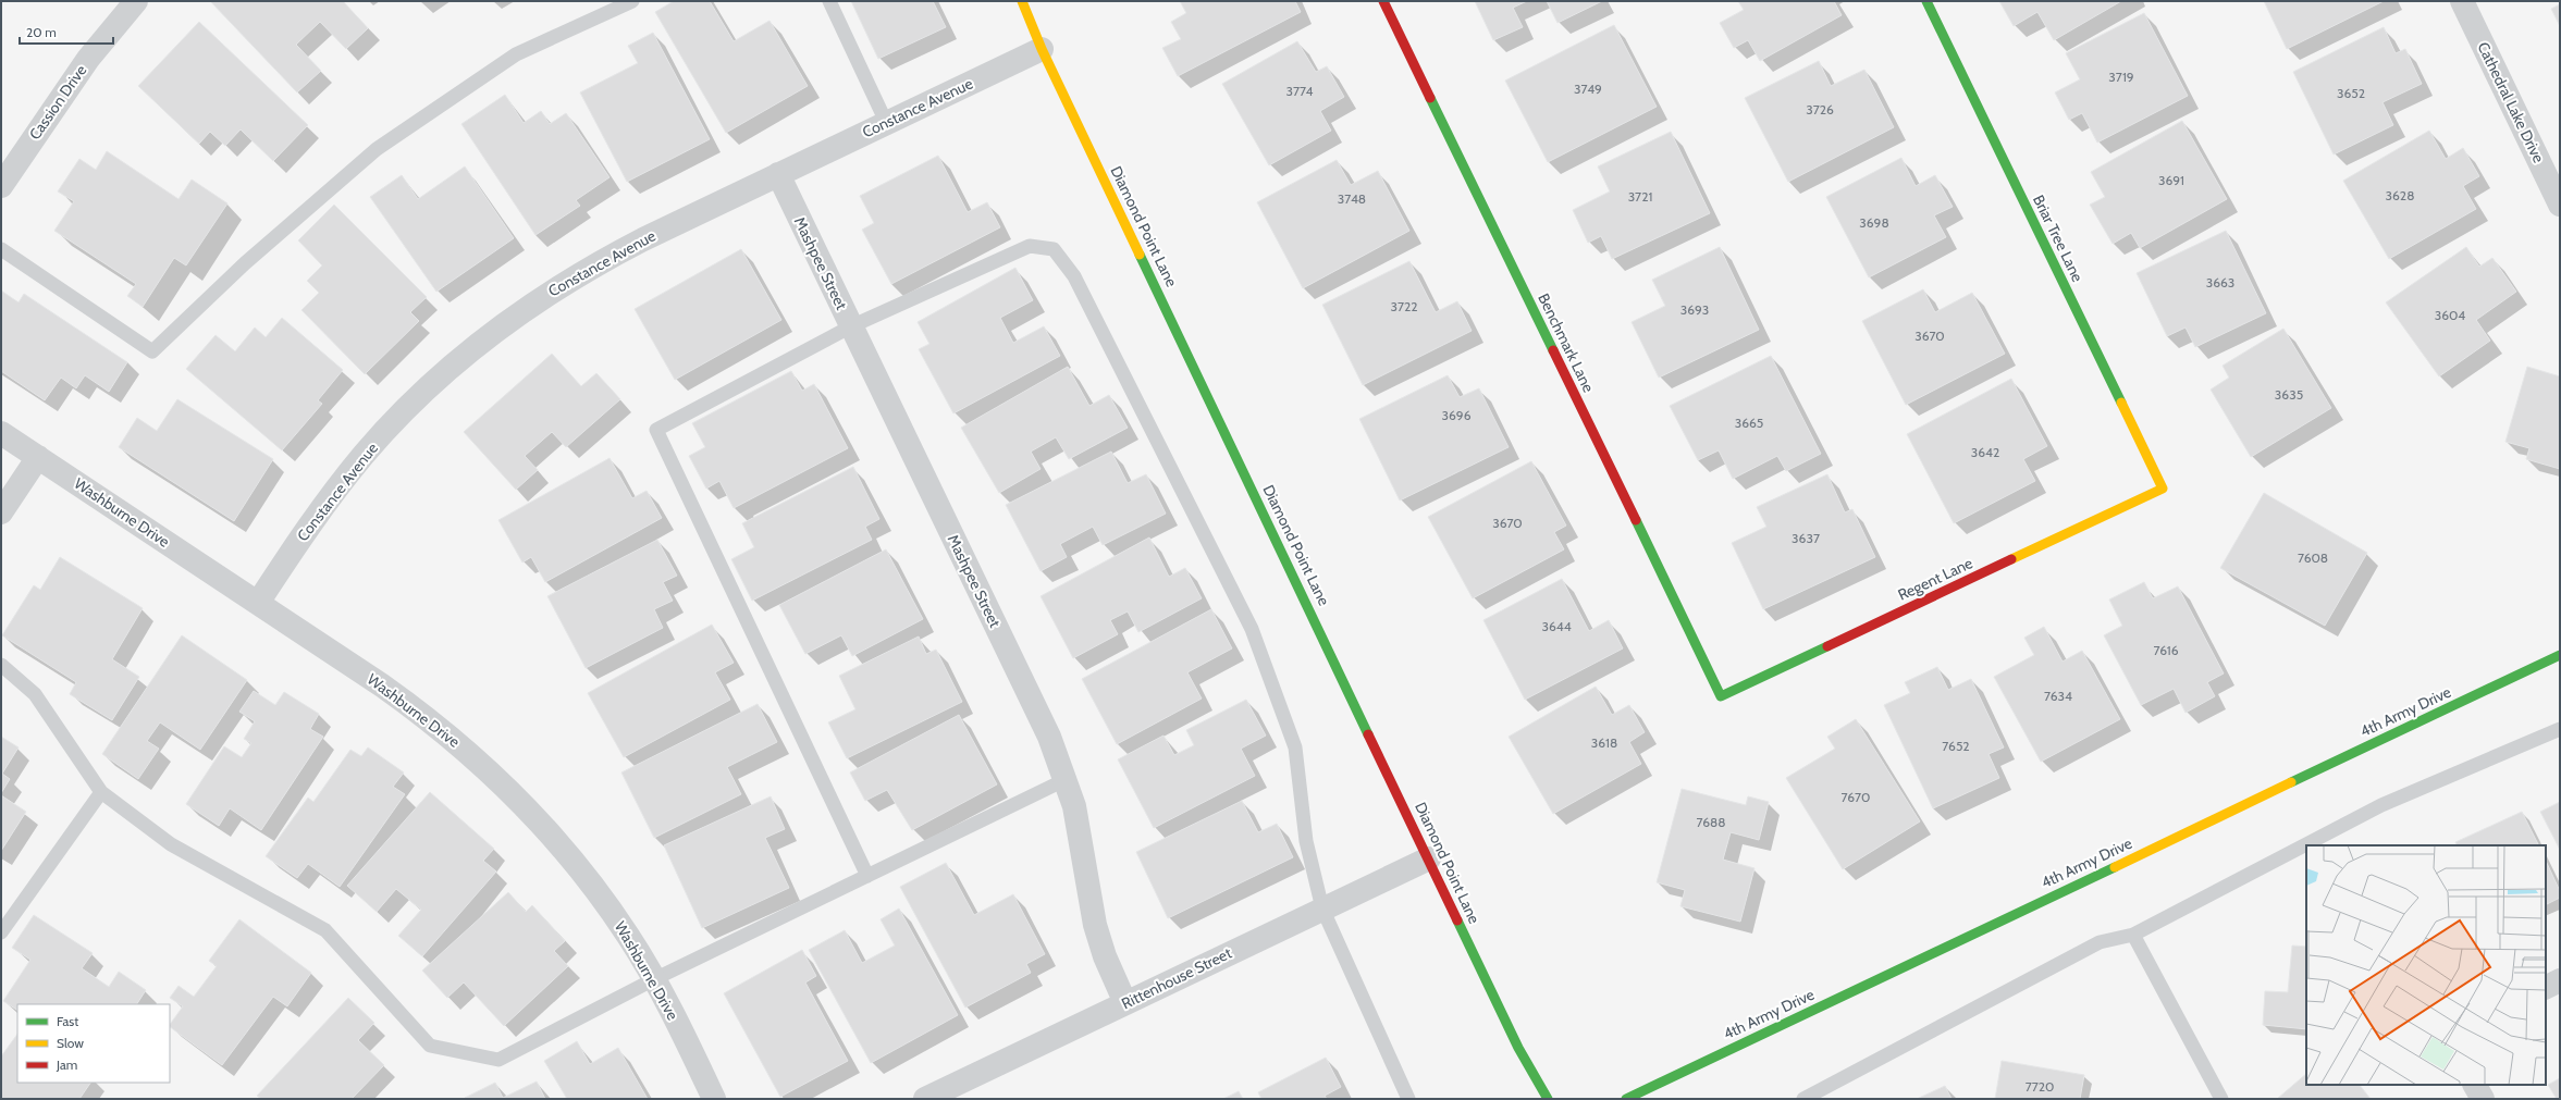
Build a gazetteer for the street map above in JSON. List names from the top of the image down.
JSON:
{
  "streets": {
    "street": [
      "Cassion Drive",
      "Cathedral Lake Drive",
      "Constance Avenue",
      "Diamond Point Lane",
      "Briar Tree Lane",
      "Mashpee Street",
      "Benchmark Lane",
      "Washburne Drive",
      "Regent Lane",
      "4th Army Drive",
      "Rittenhouse Street"
    ]
  },
  "crossings": [
    ["Constance Avenue", "Diamond Point Lane"],
    ["Constance Avenue", "Mashpee Street"],
    ["Constance Avenue", "Washburne Drive"],
    ["Diamond Point Lane", "Rittenhouse Street"],
    ["Briar Tree Lane", "Regent Lane"],
    ["Mashpee Street", "Rittenhouse Street"],
    ["Benchmark Lane", "Regent Lane"]
  ],
  "house_numbers": [
    "3719",
    "3749",
    "3774",
    "3652",
    "3726",
    "3691",
    "3628",
    "3721",
    "3748",
    "3698",
    "3663",
    "3722",
    "3693",
    "3604",
    "3670",
    "3635",
    "3696",
    "3665",
    "3642",
    "3670",
    "3637",
    "7608",
    "3644",
    "7616",
    "7634",
    "3618",
    "7652",
    "7670",
    "7688",
    "7720"
  ],
  "legend": ["Fast", "Slow", "Jam"],
  "scale_bar": "20 m"
}
